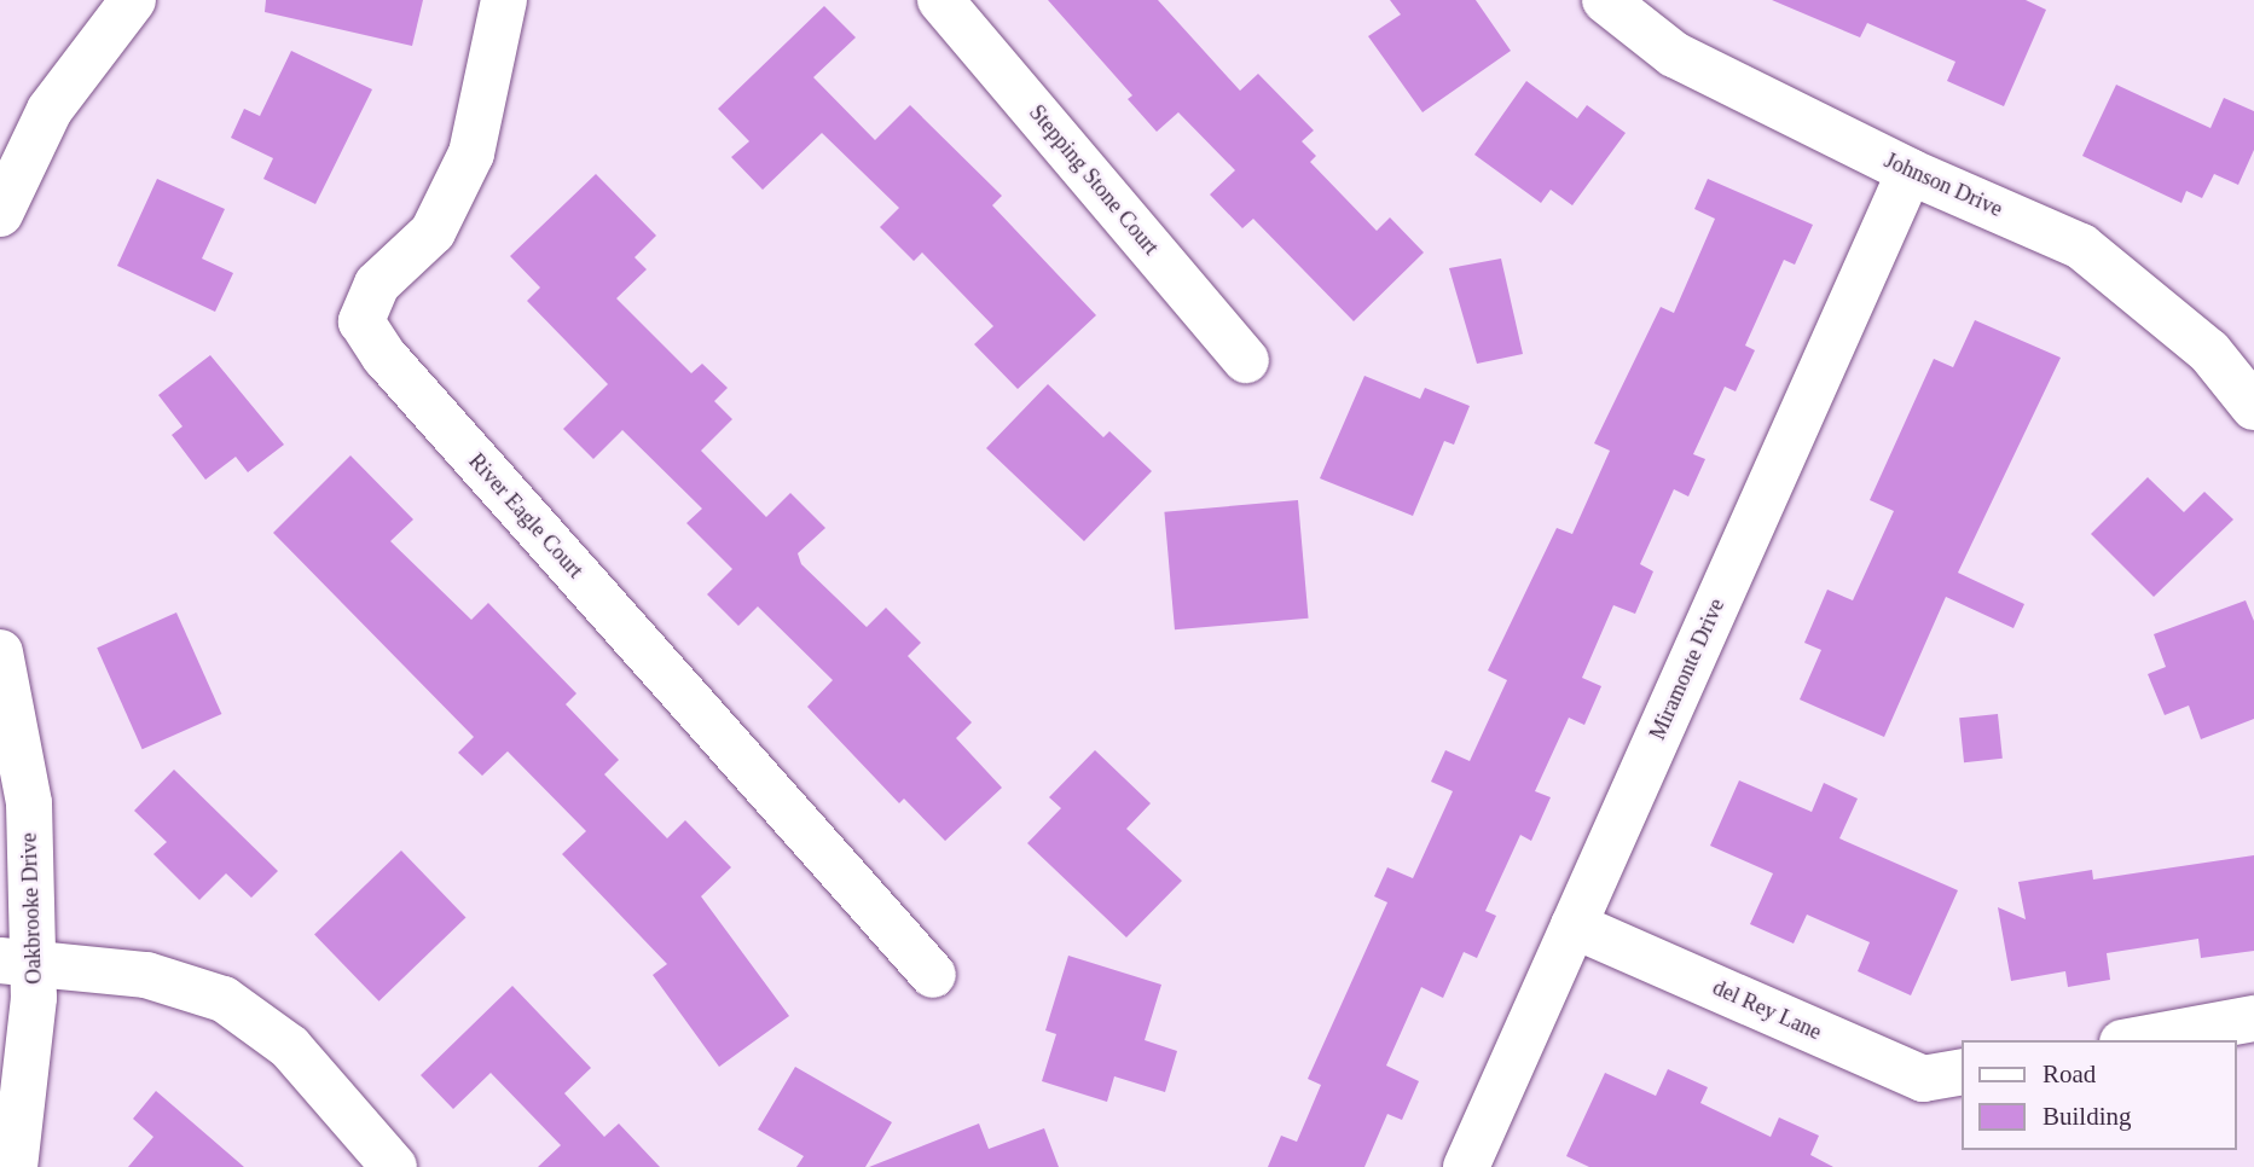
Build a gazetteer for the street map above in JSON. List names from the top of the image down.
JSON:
{
  "streets": {
    "street": [
      "Stepping Stone Court",
      "Johnson Drive",
      "River Eagle Court",
      "Miramonte Drive",
      "Oakbrooke Drive",
      "del Rey Lane"
    ]
  },
  "crossings": [
    ["Johnson Drive", "Miramonte Drive"],
    ["Miramonte Drive", "del Rey Lane"]
  ],
  "legend": ["Road", "Building"]
}
